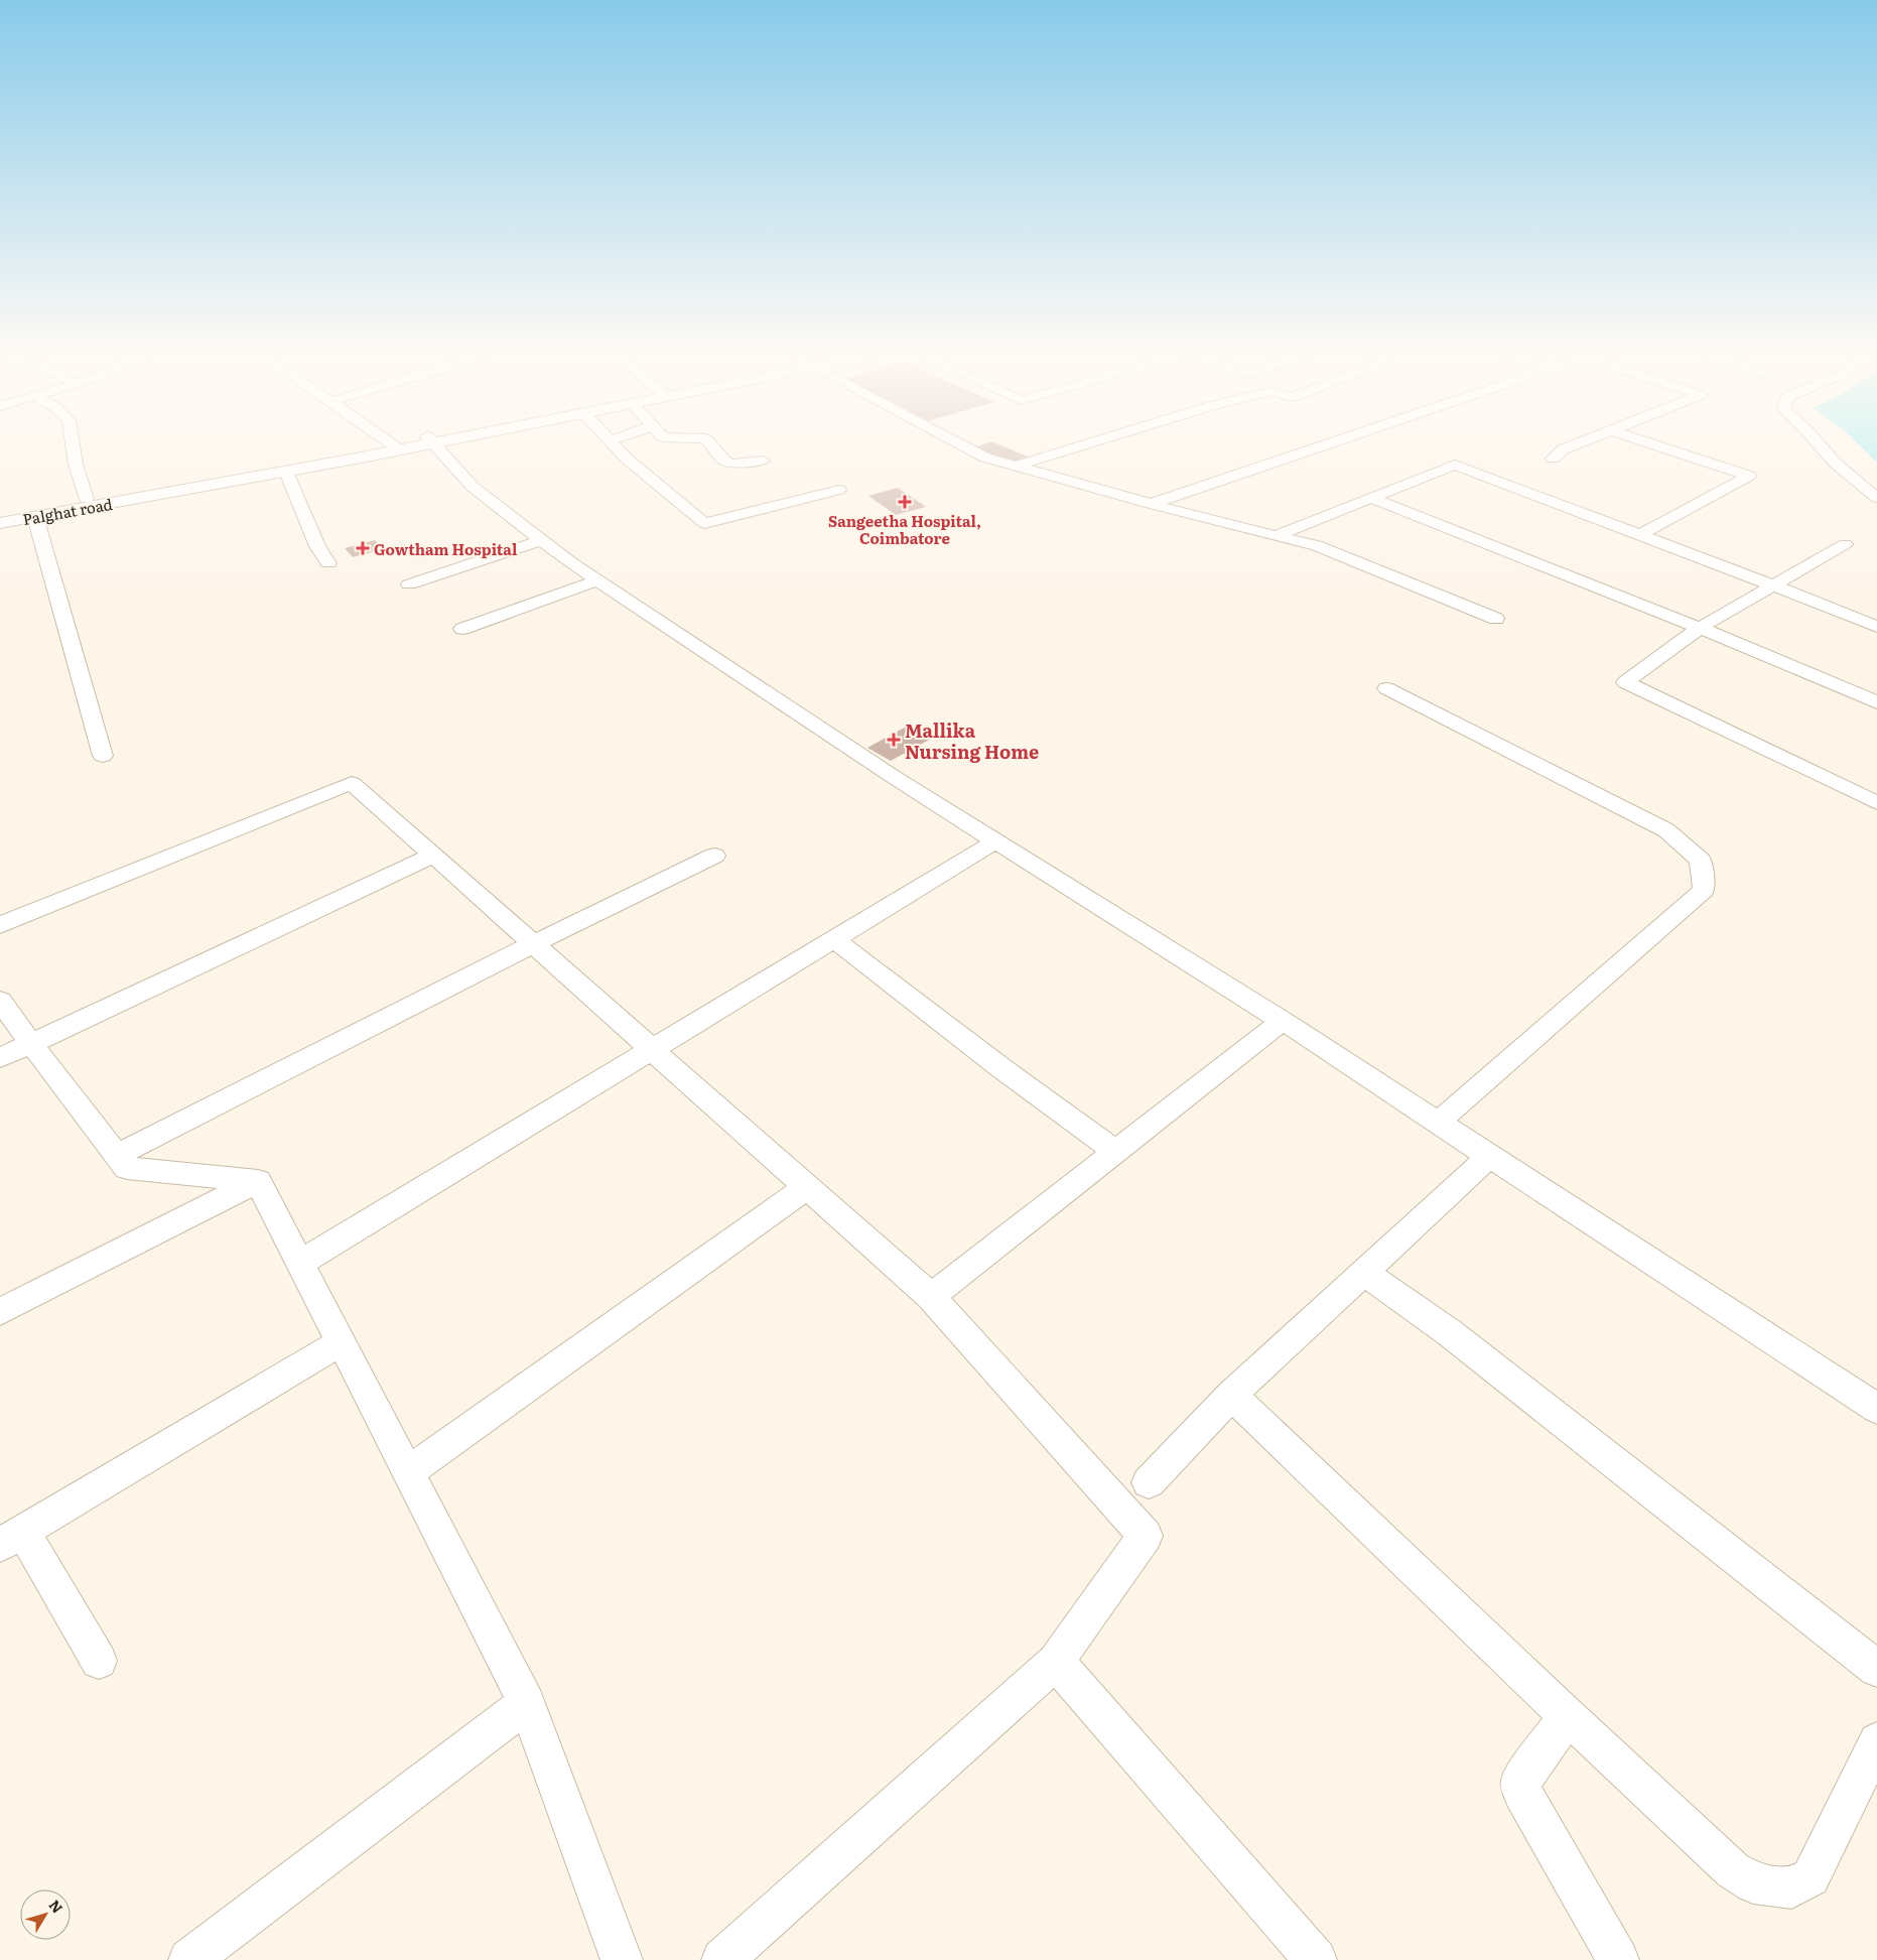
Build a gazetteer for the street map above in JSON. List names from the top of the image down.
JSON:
{
  "streets": {
    "main road": ["Palghat road"]
  },
  "places": {
    "health": ["Sangeetha Hospital, Coimbatore", "Gowtham Hospital", "Mallika Nursing Home"]
  },
  "north": "top right"
}
